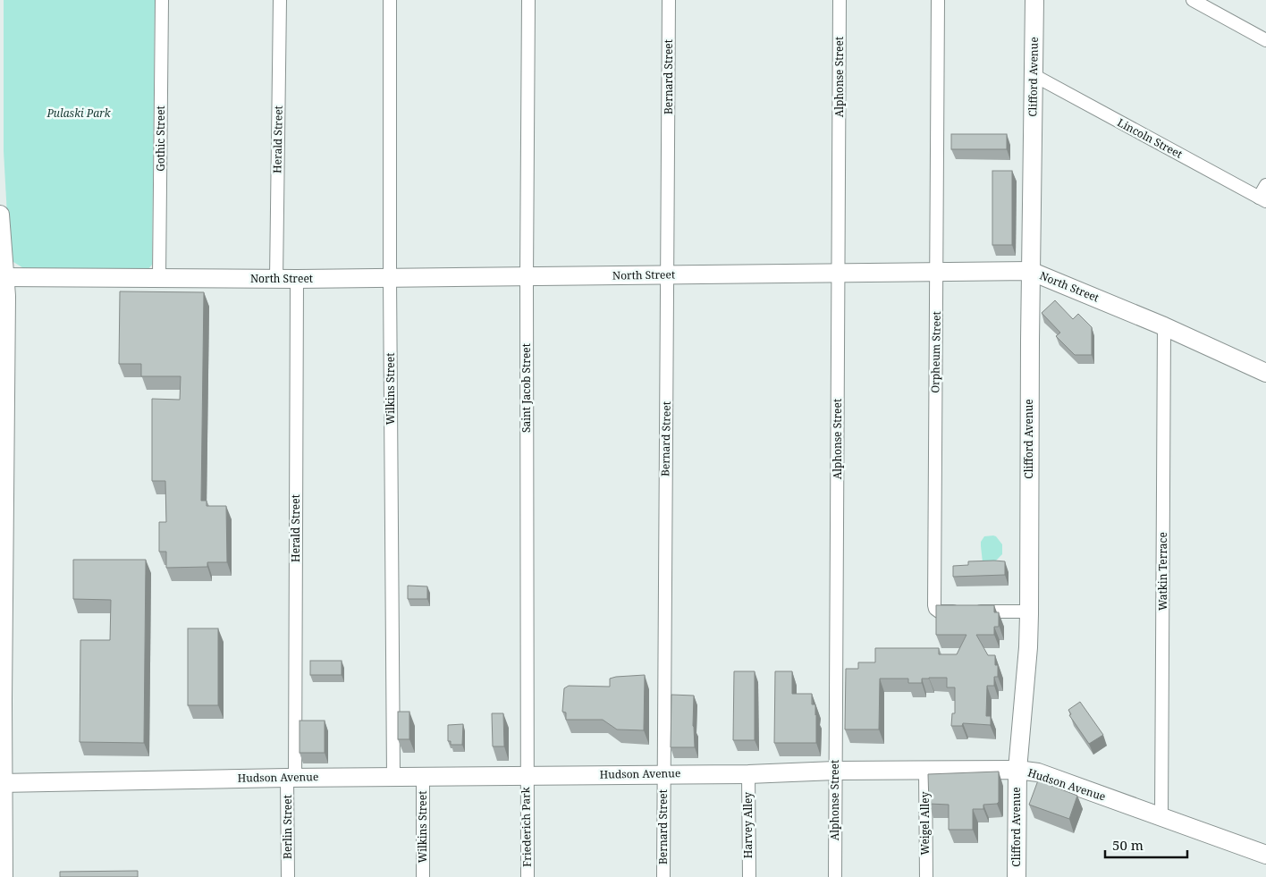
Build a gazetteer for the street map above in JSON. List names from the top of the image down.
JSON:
{
  "streets": {
    "main road": ["Clifford Avenue", "North Street", "Hudson Avenue"],
    "street": [
      "Bernard Street",
      "Alphonse Street",
      "Gothic Street",
      "Lincoln Street",
      "Herald Street",
      "Orpheum Street",
      "Saint Jacob Street",
      "Wilkins Street",
      "Watkin Terrace",
      "Weigel Alley",
      "Harvey Alley",
      "Berlin Street",
      "Friederich Park"
    ]
  },
  "crossings": [
    ["Bernard Street", "North Street"],
    ["Bernard Street", "Hudson Avenue"],
    ["Alphonse Street", "North Street"],
    ["Alphonse Street", "Hudson Avenue"],
    ["Clifford Avenue", "Lincoln Street"],
    ["Clifford Avenue", "North Street"],
    ["Clifford Avenue", "Orpheum Street"],
    ["Clifford Avenue", "Hudson Avenue"],
    ["Gothic Street", "North Street"],
    ["Herald Street", "North Street"],
    ["Herald Street", "Hudson Avenue"],
    ["Herald Street", "Berlin Street"],
    ["North Street", "Orpheum Street"],
    ["North Street", "Saint Jacob Street"],
    ["North Street", "Wilkins Street"],
    ["North Street", "Watkin Terrace"],
    ["Saint Jacob Street", "Hudson Avenue"],
    ["Saint Jacob Street", "Friederich Park"],
    ["Wilkins Street", "Hudson Avenue"],
    ["Watkin Terrace", "Hudson Avenue"],
    ["Hudson Avenue", "Weigel Alley"],
    ["Hudson Avenue", "Harvey Alley"],
    ["Hudson Avenue", "Berlin Street"],
    ["Hudson Avenue", "Friederich Park"]
  ],
  "parks": ["Pulaski Park"],
  "scale_bar": "50 m"
}
